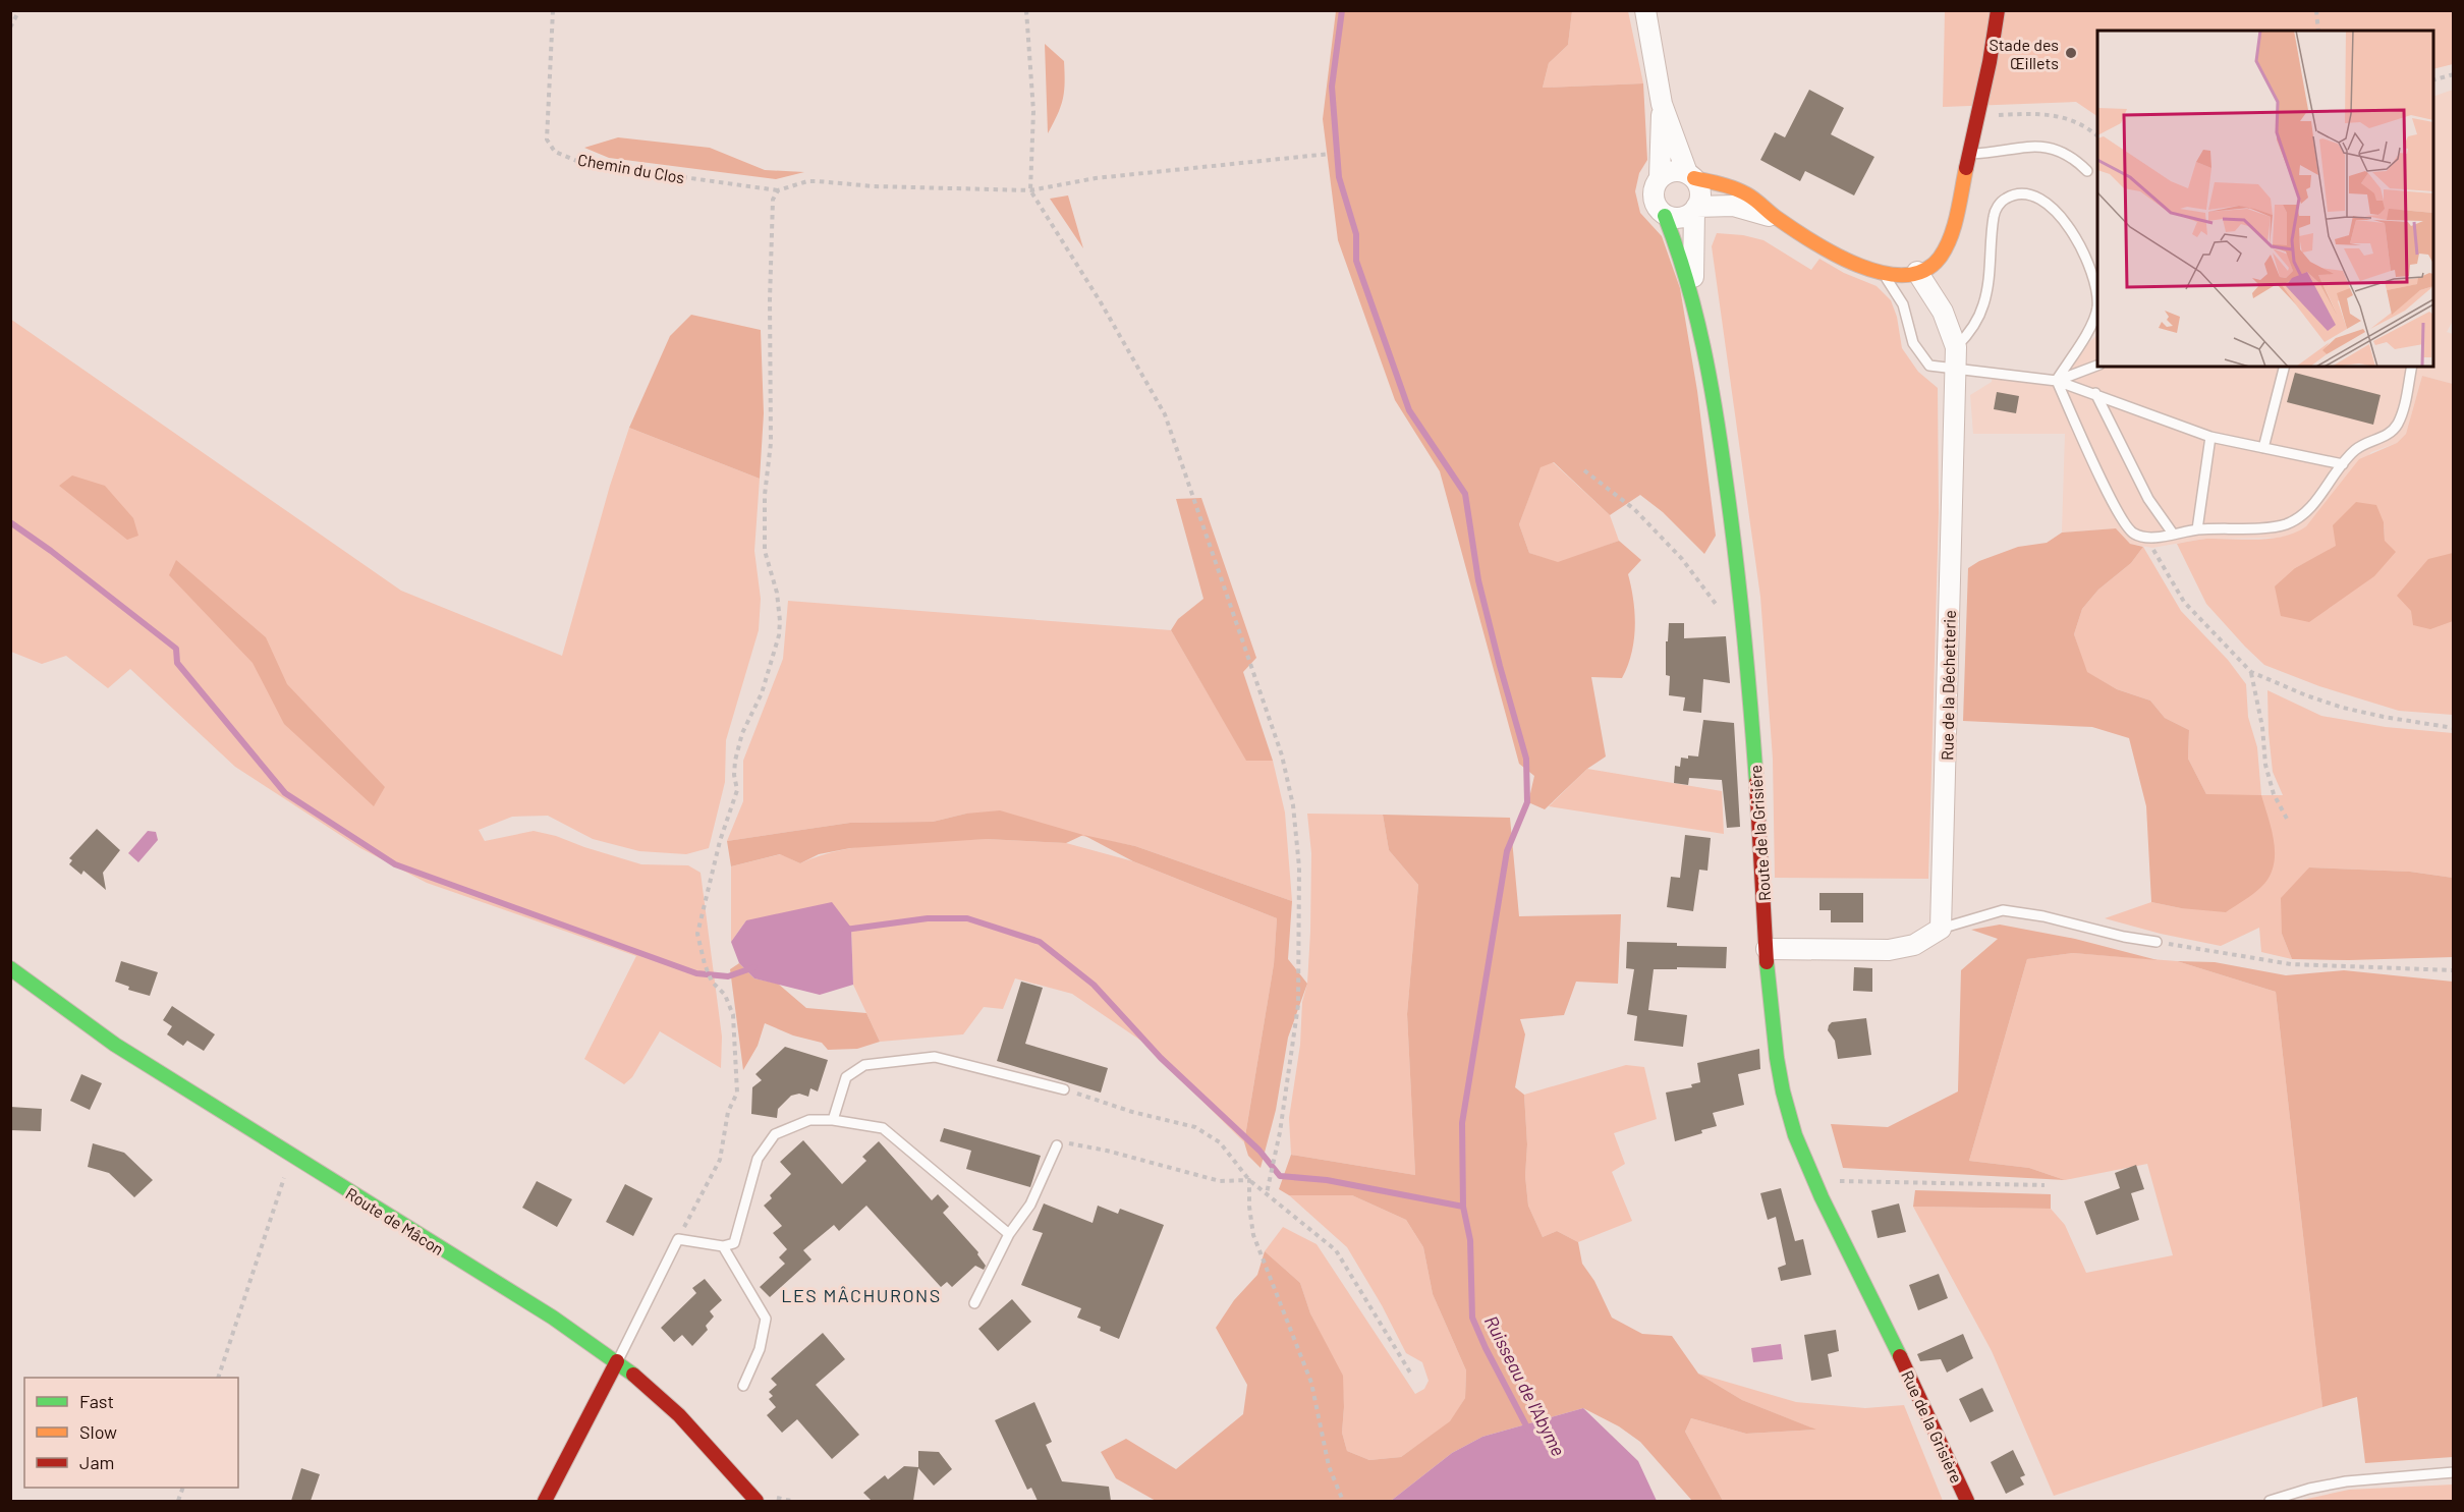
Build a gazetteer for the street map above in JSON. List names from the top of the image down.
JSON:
{
  "streets": {
    "street": [
      "Rue de la Déchetterie",
      "Route de la Grisière",
      "Route de Mâcon",
      "Rue de la Grisière"
    ],
    "path": ["Chemin du Clos"]
  },
  "crossings": [
    ["Route de la Grisière", "Rue de la Grisière"]
  ],
  "districts": ["LES MÂCHURONS"],
  "water": ["Ruisseau de l'Abyme"],
  "places": ["Stade des Œillets"],
  "legend": ["Fast", "Slow", "Jam"]
}
